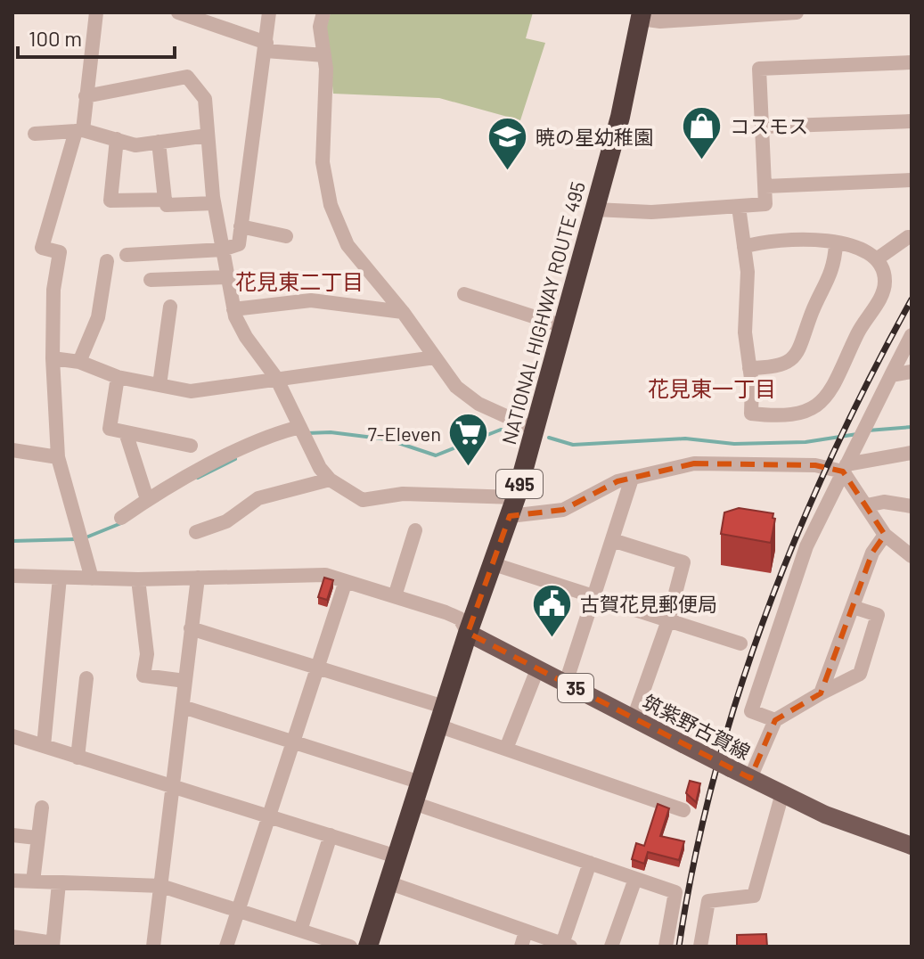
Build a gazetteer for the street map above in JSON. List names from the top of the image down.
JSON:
{
  "streets": {
    "highway": ["NATIONAL HIGHWAY ROUTE 495", "495"],
    "main road": ["35", "筑紫野古賀線"]
  },
  "crossings": [
    ["NATIONAL HIGHWAY ROUTE 495", "筑紫野古賀線"]
  ],
  "districts": ["花見東二丁目", "花見東一丁目"],
  "places": {
    "shop": ["コスモス"],
    "school or university": ["暁の星幼稚園"],
    "supermarket": ["7-Eleven"],
    "public building": ["古賀花見郵便局"]
  },
  "scale_bar": "100 m"
}
